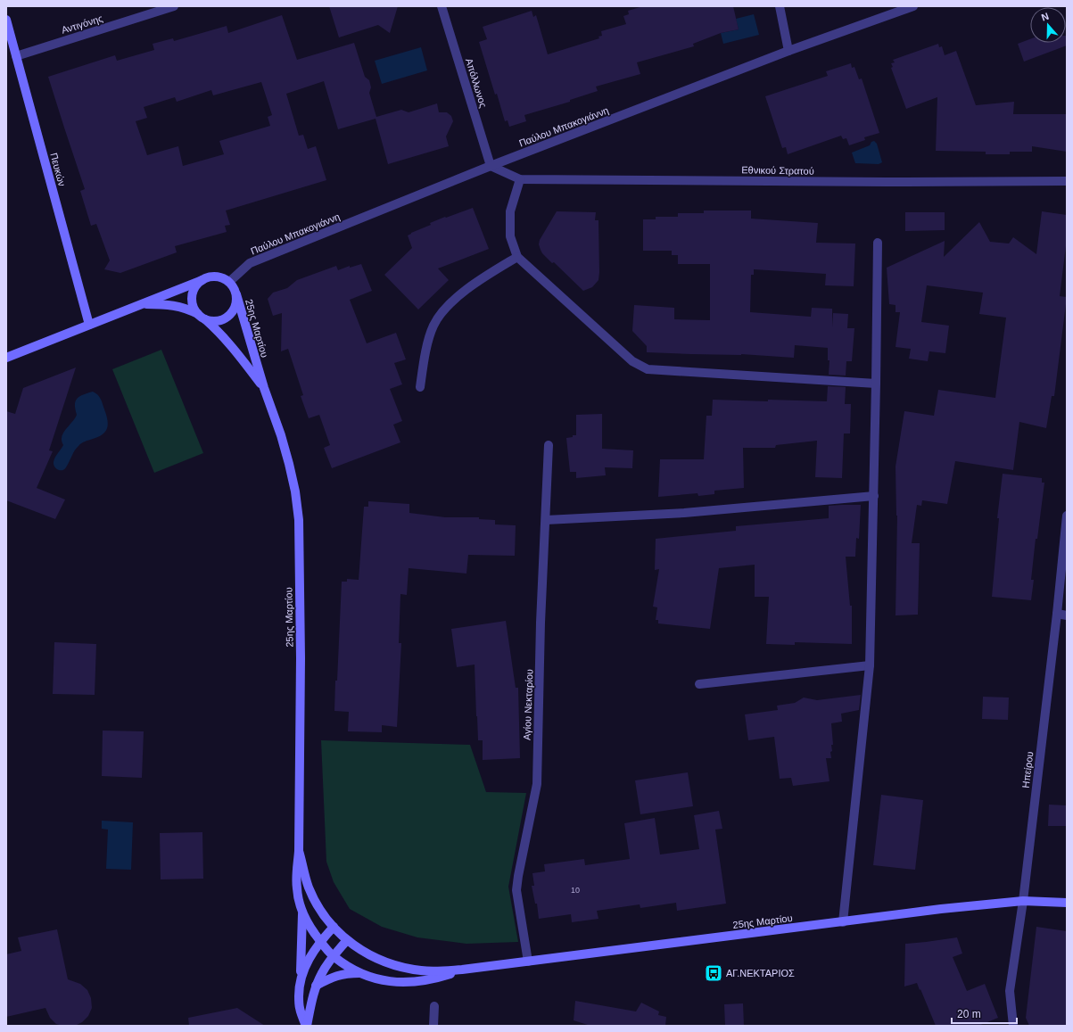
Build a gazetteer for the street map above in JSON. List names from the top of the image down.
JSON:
{
  "streets": {
    "main road": ["Πευκών", "25ης Μαρτίου"],
    "street": [
      "Αντιγόνης",
      "Απόλλωνος",
      "Παύλου Μπακογιάννη",
      "Εθνικού Στρατού",
      "Αγίου Νεκταρίου",
      "Ηπείρου"
    ]
  },
  "crossings": [
    ["Αντιγόνης", "Πευκών"],
    ["Απόλλωνος", "Παύλου Μπακογιάννη"],
    ["Απόλλωνος", "Εθνικού Στρατού"],
    ["Παύλου Μπακογιάννη", "Εθνικού Στρατού"],
    ["Παύλου Μπακογιάννη", "25ης Μαρτίου"],
    ["25ης Μαρτίου", "Αγίου Νεκταρίου"],
    ["25ης Μαρτίου", "Ηπείρου"]
  ],
  "places": {
    "bus stop": ["ΑΓ.ΝΕΚΤΑΡΙΟΣ"]
  },
  "house_numbers": ["10"],
  "scale_bar": "20 m",
  "north": "top"
}
